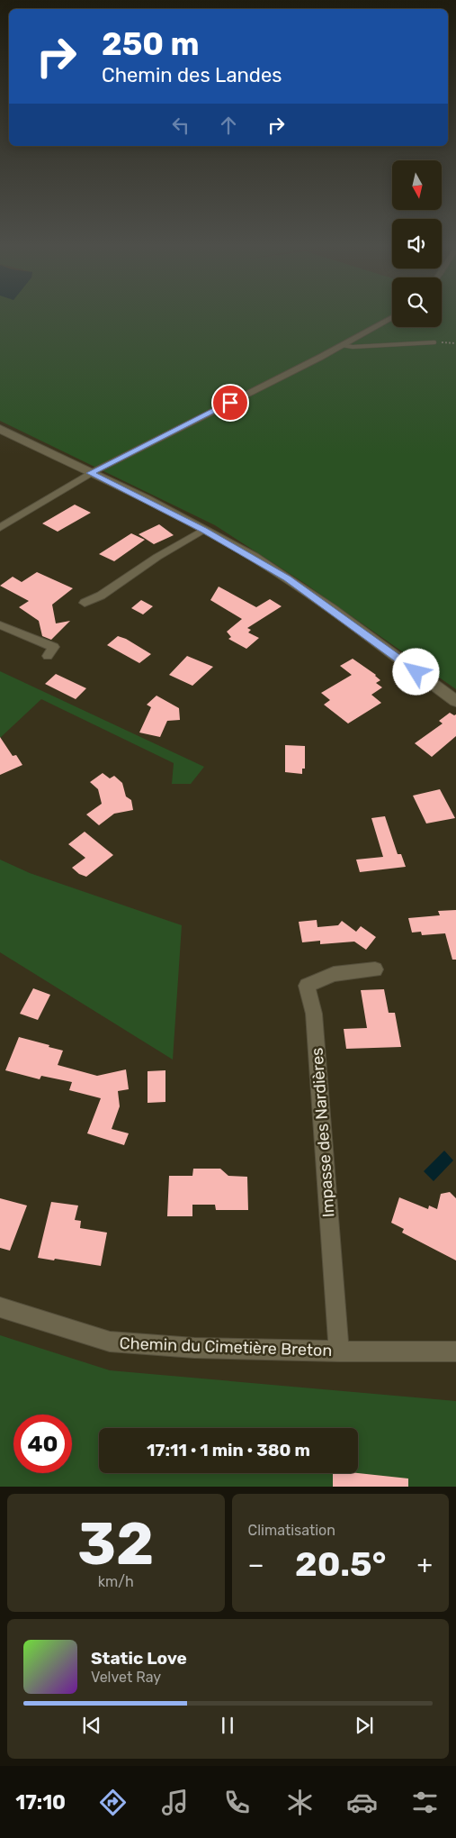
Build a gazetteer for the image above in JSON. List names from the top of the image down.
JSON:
{
  "streets": {
    "street": ["Impasse des Nardières", "Chemin du Cimetière Breton"]
  },
  "crossings": [
    ["Impasse des Nardières", "Chemin du Cimetière Breton"]
  ],
  "north": "bottom",
  "page": {
    "turn": ["250 m", "Chemin des Landes"],
    "limit": "40",
    "trip": "17:11 · 1 min · 380 m",
    "tile": [
      ["32", "km/h"],
      "Climatisation"
    ],
    "heat": ["−", "20.5°", "+"],
    "song": ["Static Love", "Velvet Ray"],
    "tabs": "17:10"
  }
}
